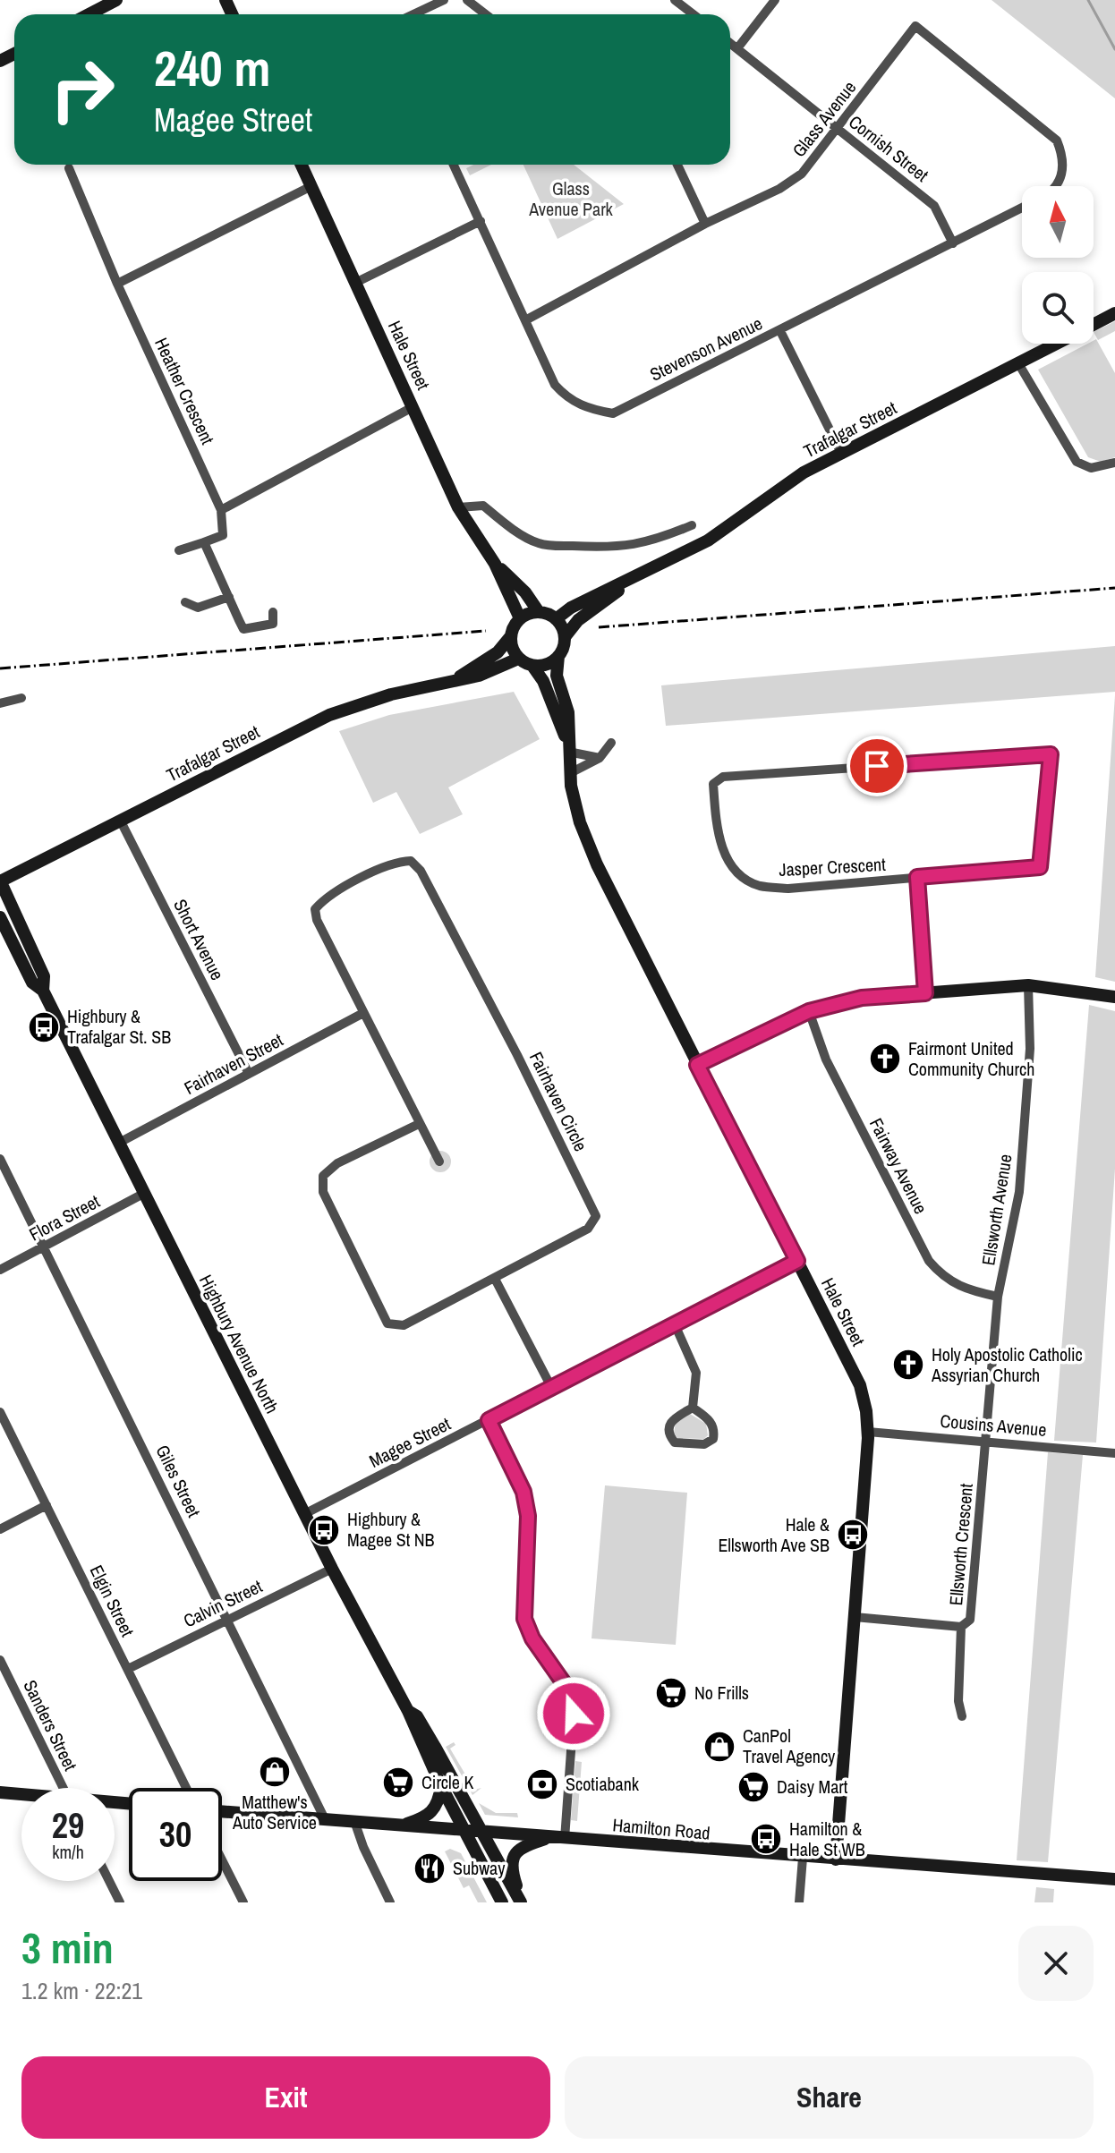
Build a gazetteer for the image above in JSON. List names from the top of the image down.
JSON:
{
  "streets": {
    "main road": [
      "Hale Street",
      "Trafalgar Street",
      "Highbury Avenue North",
      "Hamilton Road"
    ],
    "street": [
      "Glass Avenue",
      "Cornish Street",
      "Stevenson Avenue",
      "Heather Crescent",
      "Jasper Crescent",
      "Short Avenue",
      "Fairhaven Street",
      "Fairhaven Circle",
      "Fairway Avenue",
      "Ellsworth Avenue",
      "Flora Street",
      "Cousins Avenue",
      "Magee Street",
      "Giles Street",
      "Ellsworth Crescent",
      "Elgin Street",
      "Calvin Street",
      "Sanders Street"
    ]
  },
  "crossings": [
    ["Glass Avenue", "Cornish Street"],
    ["Glass Avenue", "Stevenson Avenue"],
    ["Cornish Street", "Stevenson Avenue"],
    ["Stevenson Avenue", "Trafalgar Street"],
    ["Hale Street", "Trafalgar Street"],
    ["Hale Street", "Cousins Avenue"],
    ["Hale Street", "Magee Street"],
    ["Hale Street", "Ellsworth Crescent"],
    ["Hale Street", "Hamilton Road"],
    ["Trafalgar Street", "Short Avenue"],
    ["Trafalgar Street", "Highbury Avenue North"],
    ["Short Avenue", "Fairhaven Street"],
    ["Fairhaven Street", "Fairhaven Circle"],
    ["Fairhaven Street", "Highbury Avenue North"],
    ["Fairway Avenue", "Ellsworth Avenue"],
    ["Ellsworth Avenue", "Cousins Avenue"],
    ["Ellsworth Avenue", "Ellsworth Crescent"],
    ["Flora Street", "Highbury Avenue North"],
    ["Flora Street", "Giles Street"],
    ["Highbury Avenue North", "Magee Street"],
    ["Highbury Avenue North", "Calvin Street"],
    ["Highbury Avenue North", "Hamilton Road"],
    ["Cousins Avenue", "Ellsworth Crescent"],
    ["Giles Street", "Calvin Street"],
    ["Giles Street", "Hamilton Road"],
    ["Elgin Street", "Calvin Street"]
  ],
  "parks": ["Glass Avenue Park"],
  "places": {
    "bus stop": [
      "Highbury & Trafalgar St. SB",
      "Highbury & Magee St NB",
      "Hale & Ellsworth Ave SB",
      "Hamilton & Hale St WB"
    ],
    "church": ["Fairmont United Community Church", "Holy Apostolic Catholic Assyrian Church"],
    "supermarket": ["No Frills", "Circle K", "Daisy Mart"],
    "shop": ["CanPol Travel Agency", "Matthew's Auto Service"],
    "bank": ["Scotiabank"],
    "restaurant": ["Subway"]
  },
  "north": "top",
  "page": {
    "turn": ["240 m", "Magee Street"],
    "speed": "29 km/h",
    "limit": "30",
    "heading": ["3 min", "1.2 km · 22:21"],
    "buttons": ["Exit", "Share"]
  }
}
